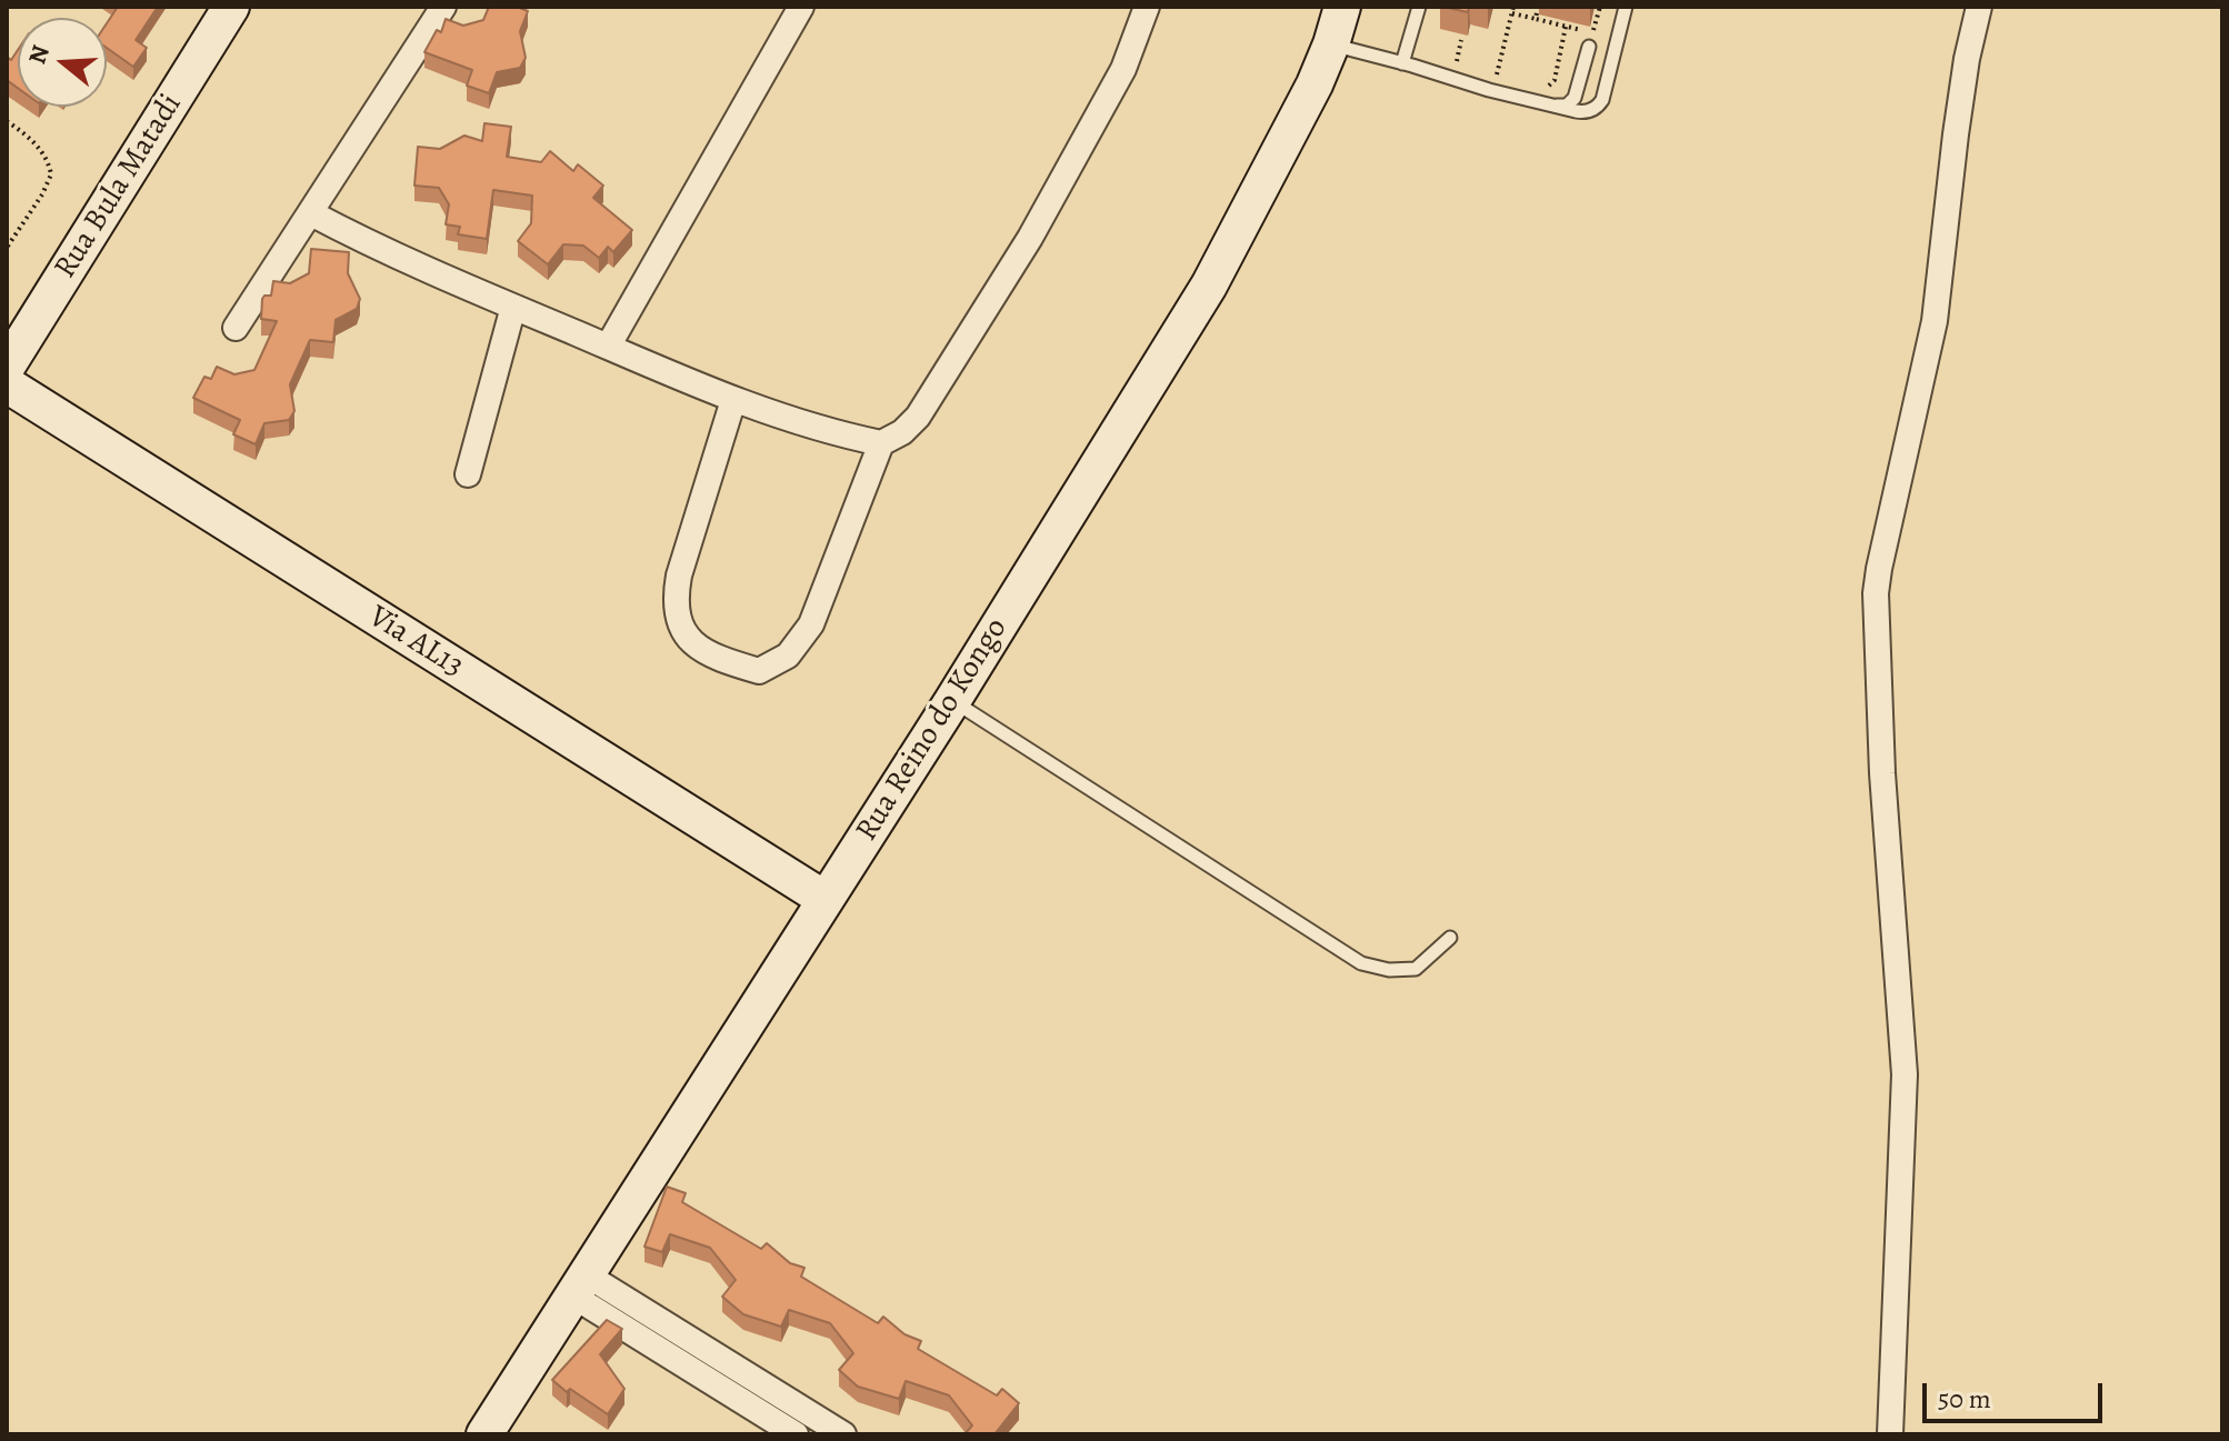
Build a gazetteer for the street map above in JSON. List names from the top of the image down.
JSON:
{
  "streets": {
    "street": ["Rua Bula Matadi", "Via AL13", "Rua Reino do Kongo"]
  },
  "crossings": [
    ["Via AL13", "Rua Reino do Kongo"]
  ],
  "scale_bar": "50 m",
  "north": "left"
}
